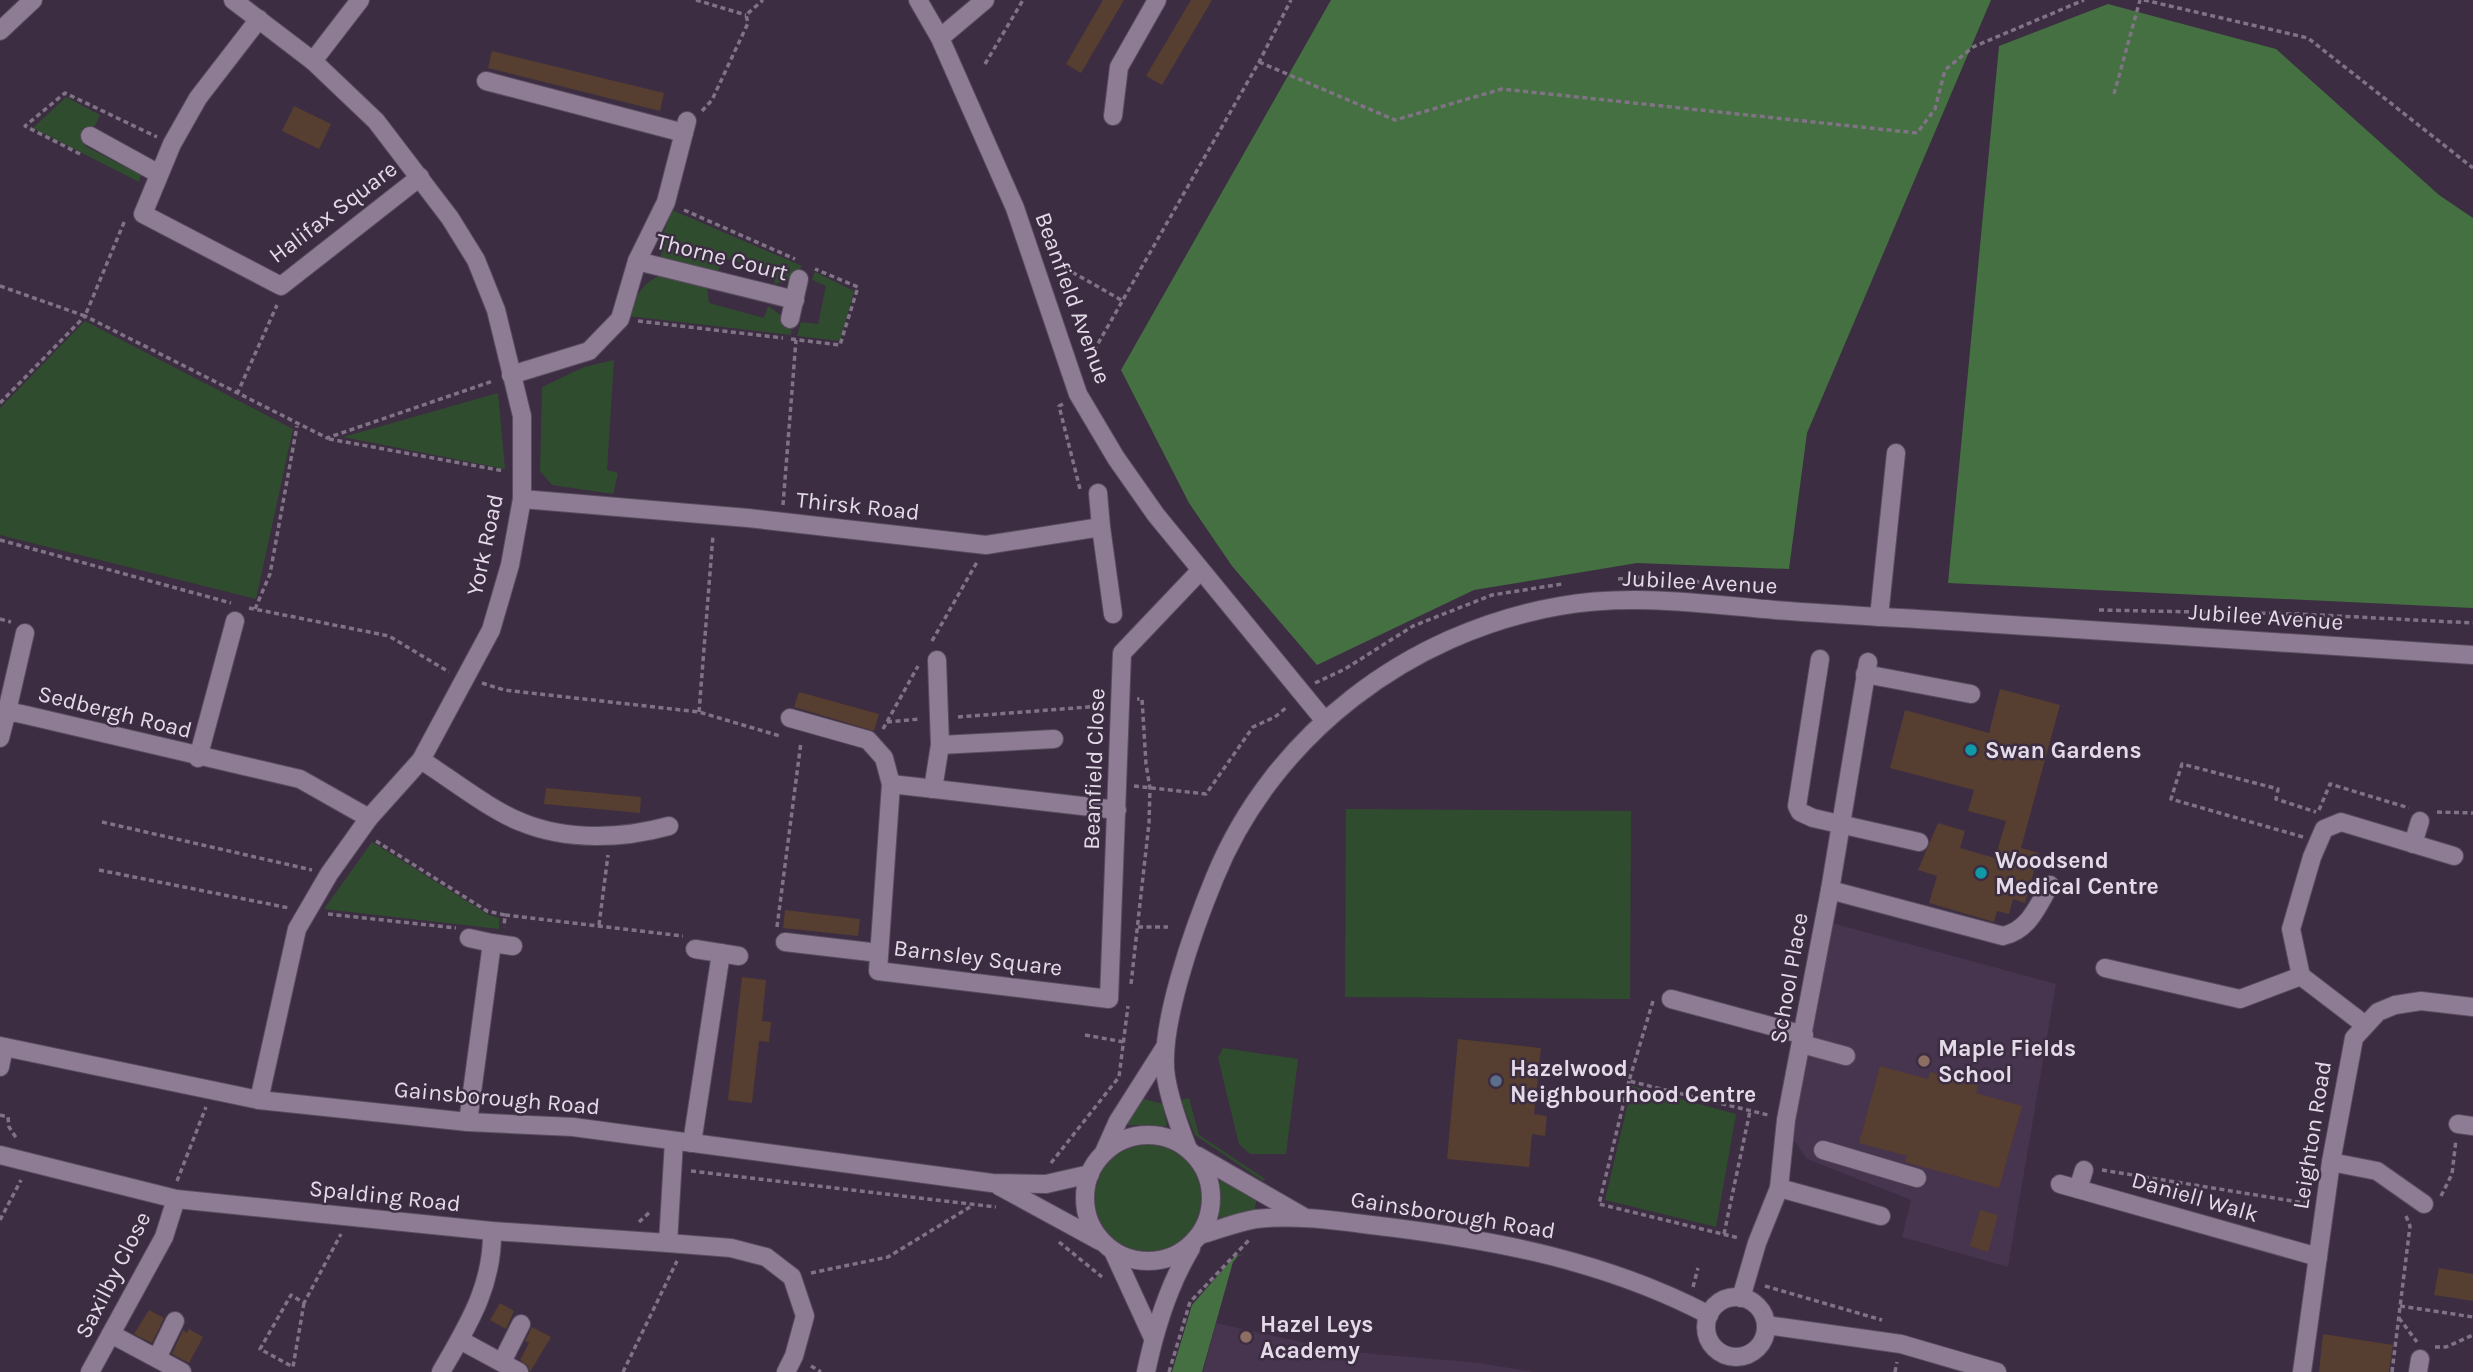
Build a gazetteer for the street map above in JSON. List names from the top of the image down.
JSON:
{
  "streets": {
    "street": [
      "Halifax Square",
      "Thorne Court",
      "Beanfield Avenue",
      "Thirsk Road",
      "York Road",
      "Jubilee Avenue",
      "Sedbergh Road",
      "Beanfield Close",
      "Barnsley Square",
      "School Place",
      "Gainsborough Road",
      "Leighton Road",
      "Spalding Road",
      "Daniell Walk",
      "Saxilby Close"
    ]
  },
  "crossings": [
    ["Halifax Square", "York Road"],
    ["Beanfield Avenue", "Jubilee Avenue"],
    ["Beanfield Avenue", "Beanfield Close"],
    ["Thirsk Road", "York Road"],
    ["York Road", "Sedbergh Road"],
    ["York Road", "Gainsborough Road"],
    ["Jubilee Avenue", "Gainsborough Road"],
    ["Beanfield Close", "Barnsley Square"],
    ["School Place", "Gainsborough Road"],
    ["Leighton Road", "Daniell Walk"],
    ["Spalding Road", "Saxilby Close"]
  ],
  "places": [
    "Swan Gardens",
    "Woodsend Medical Centre",
    "Maple Fields School",
    "Hazelwood Neighbourhood Centre",
    "Hazel Leys Academy"
  ]
}
